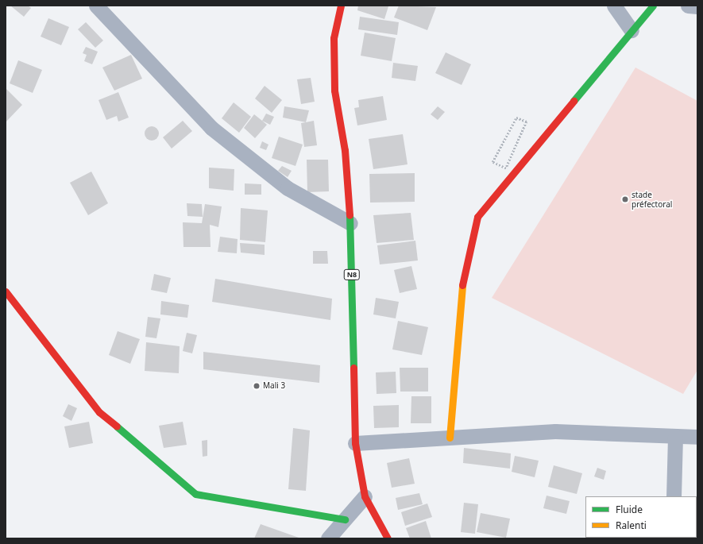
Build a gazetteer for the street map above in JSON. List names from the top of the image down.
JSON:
{
  "streets": {
    "street": ["N8"]
  },
  "places": ["stade préfectoral", "Mali 3"],
  "legend": ["Fluide", "Ralenti"]
}
